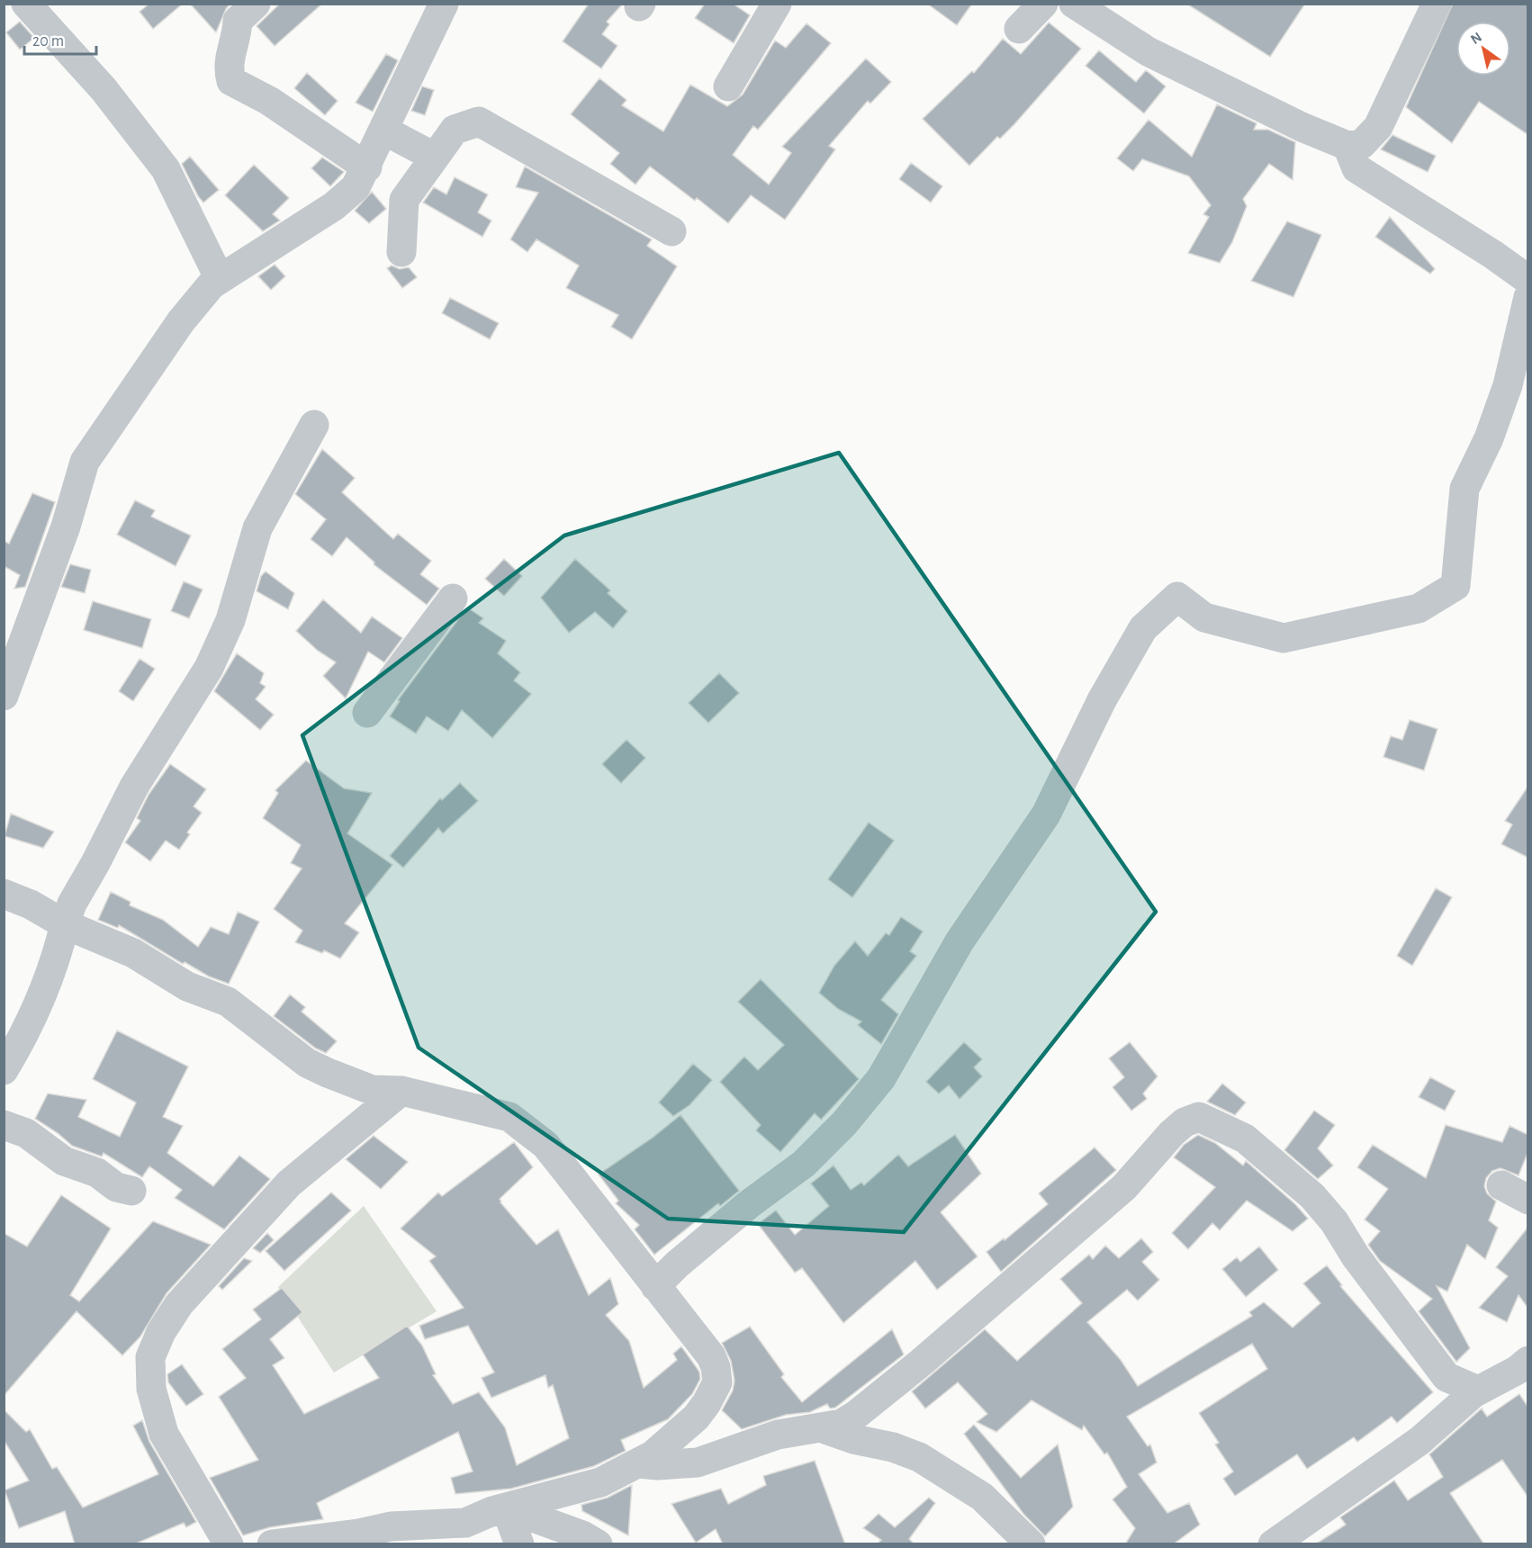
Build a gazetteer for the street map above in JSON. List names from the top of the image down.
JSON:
{
  "scale_bar": "20 m",
  "north": "top left"
}
